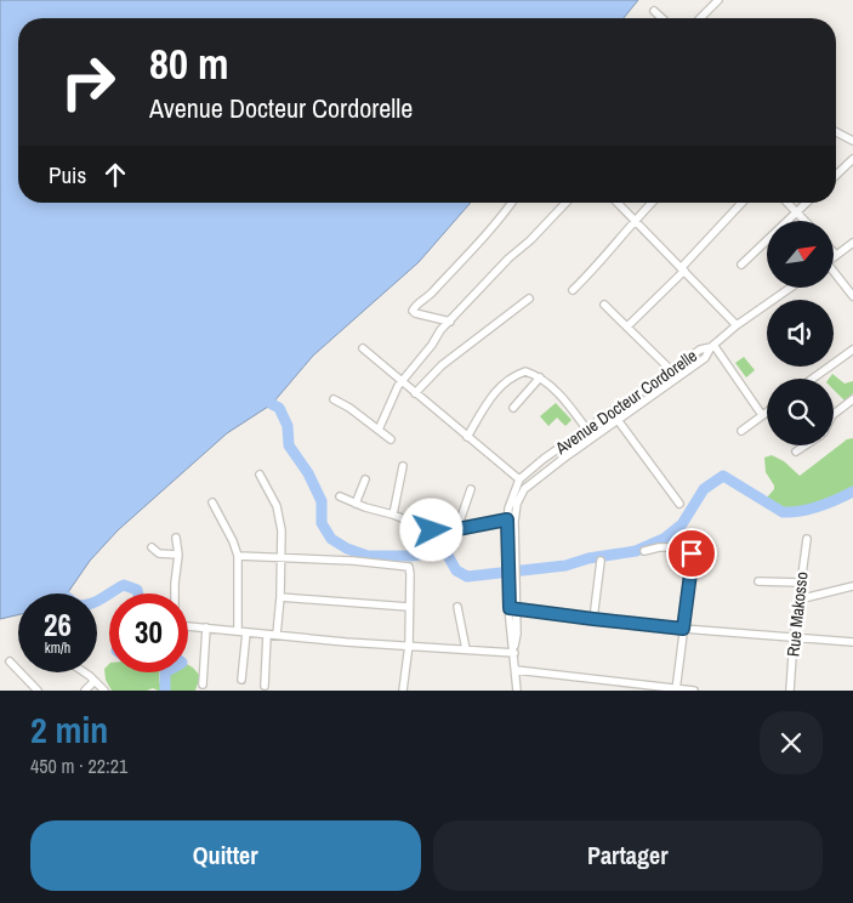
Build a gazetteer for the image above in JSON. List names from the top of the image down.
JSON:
{
  "streets": {
    "street": ["Avenue Docteur Cordorelle", "Rue Makosso"]
  },
  "north": "top right",
  "page": {
    "turn": ["80 m", "Avenue Docteur Cordorelle"],
    "then": "Puis",
    "speed": "26 km/h",
    "limit": "30",
    "heading": ["2 min", "450 m · 22:21"],
    "buttons": ["Quitter", "Partager"]
  }
}
